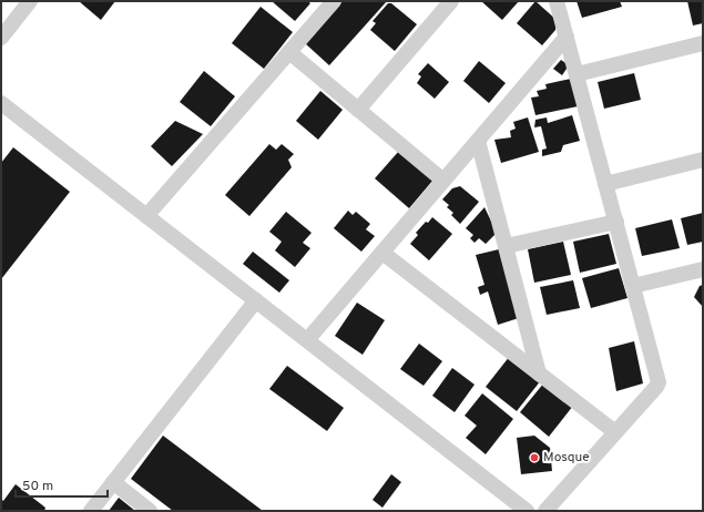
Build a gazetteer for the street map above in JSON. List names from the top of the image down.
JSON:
{
  "places": ["Mosque"],
  "scale_bar": "50 m"
}
